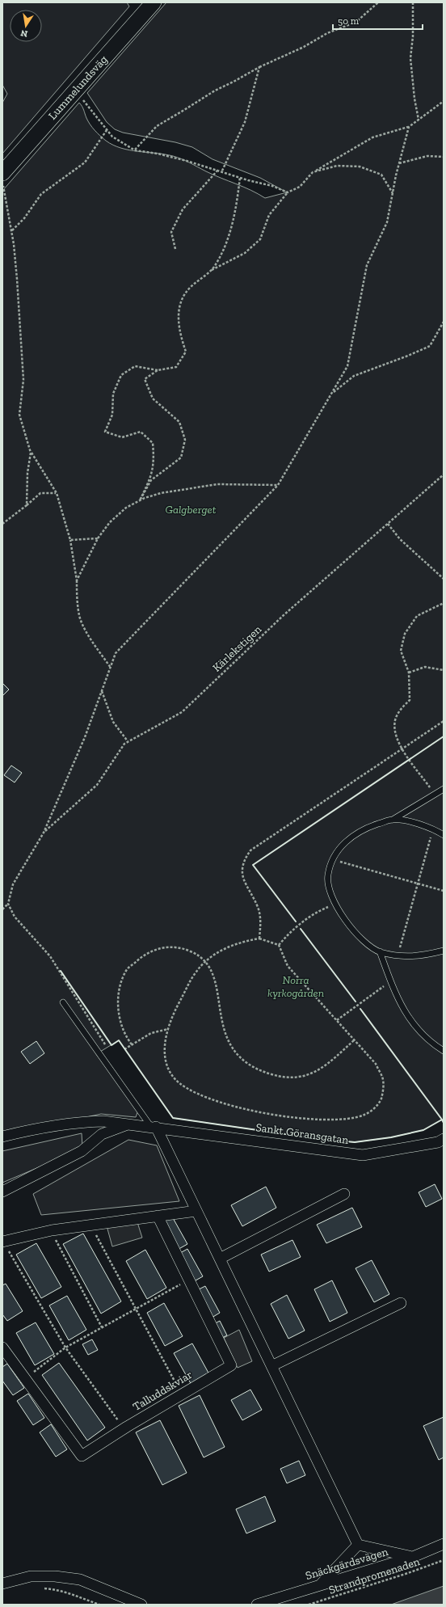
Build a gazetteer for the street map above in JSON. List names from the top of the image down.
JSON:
{
  "streets": {
    "main road": ["Lummelundsväg"],
    "street": ["Sankt Göransgatan", "Talluddskviar", "Snäckgärdsvägen"],
    "path": ["Kärlekstigen", "Strandpromenaden"]
  },
  "parks": ["Galgberget", "Norra kyrkogården"],
  "scale_bar": "50 m",
  "north": "bottom"
}
